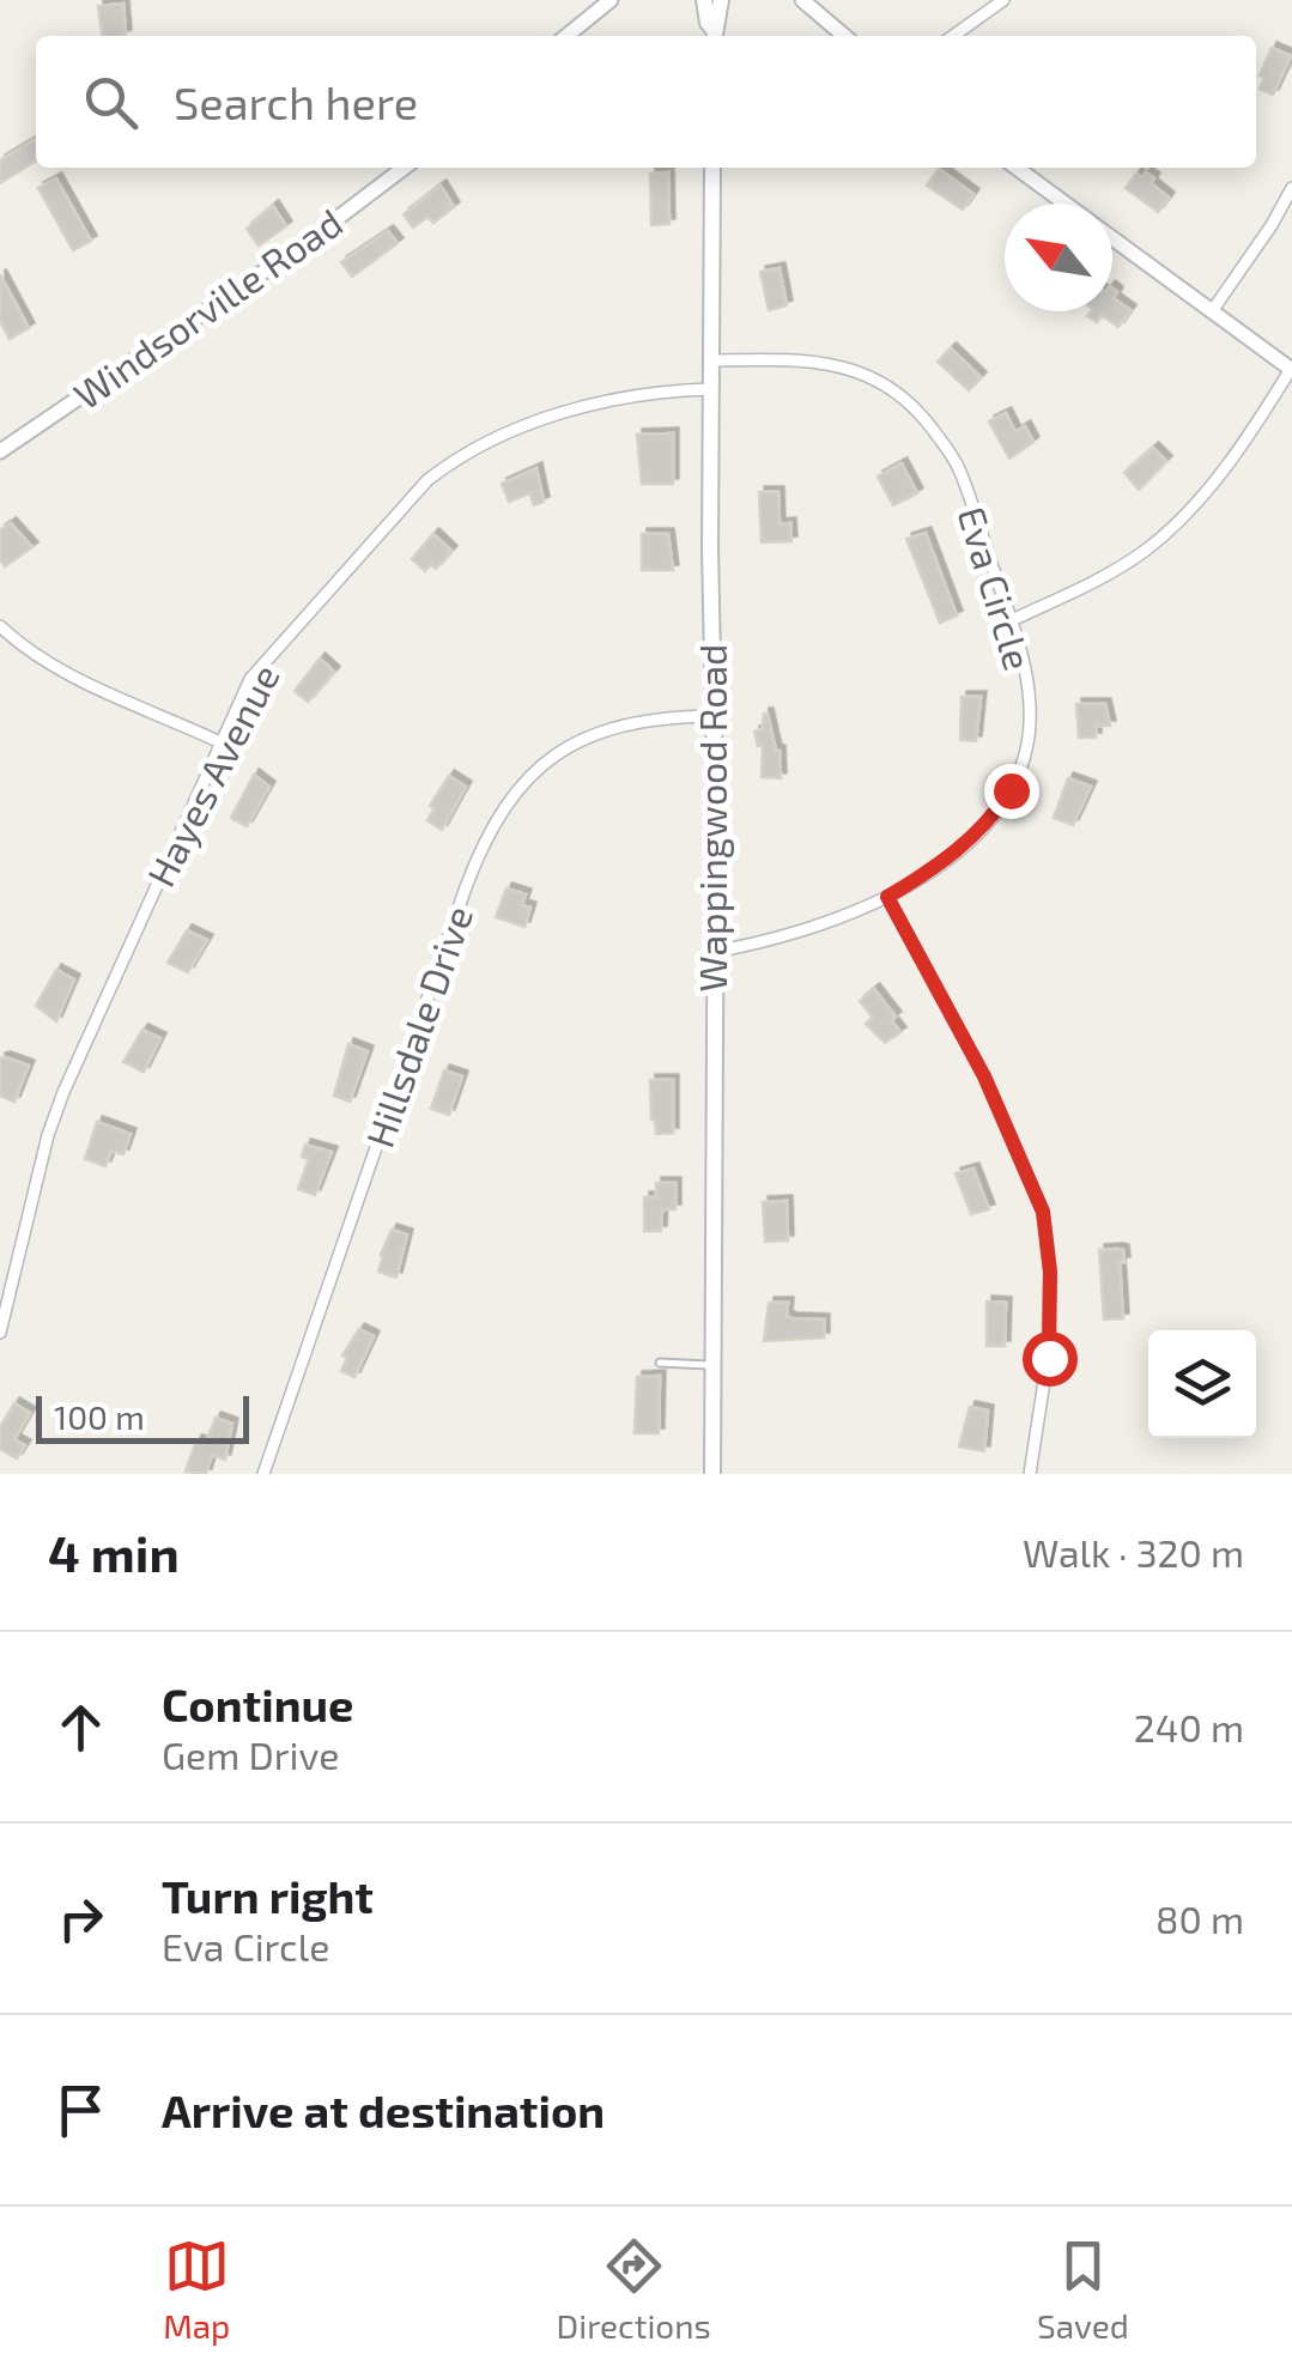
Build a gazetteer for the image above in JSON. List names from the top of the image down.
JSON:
{
  "streets": {
    "main road": ["Wappingwood Road"],
    "street": [
      "Windsorville Road",
      "Eva Circle",
      "Hayes Avenue",
      "Hillsdale Drive"
    ]
  },
  "crossings": [
    ["Eva Circle", "Wappingwood Road"],
    ["Hayes Avenue", "Wappingwood Road"],
    ["Wappingwood Road", "Hillsdale Drive"]
  ],
  "scale_bar": "100 m",
  "north": "top left",
  "page": {
    "search": "Search here",
    "scale": "100 m",
    "heading": ["4 min", "Walk · 320 m"],
    "list": [
      ["Continue", "Gem Drive", "240 m"],
      ["Turn right", "Eva Circle", "80 m"],
      "Arrive at destination"
    ],
    "nav": ["Map", "Directions", "Saved"]
  }
}
